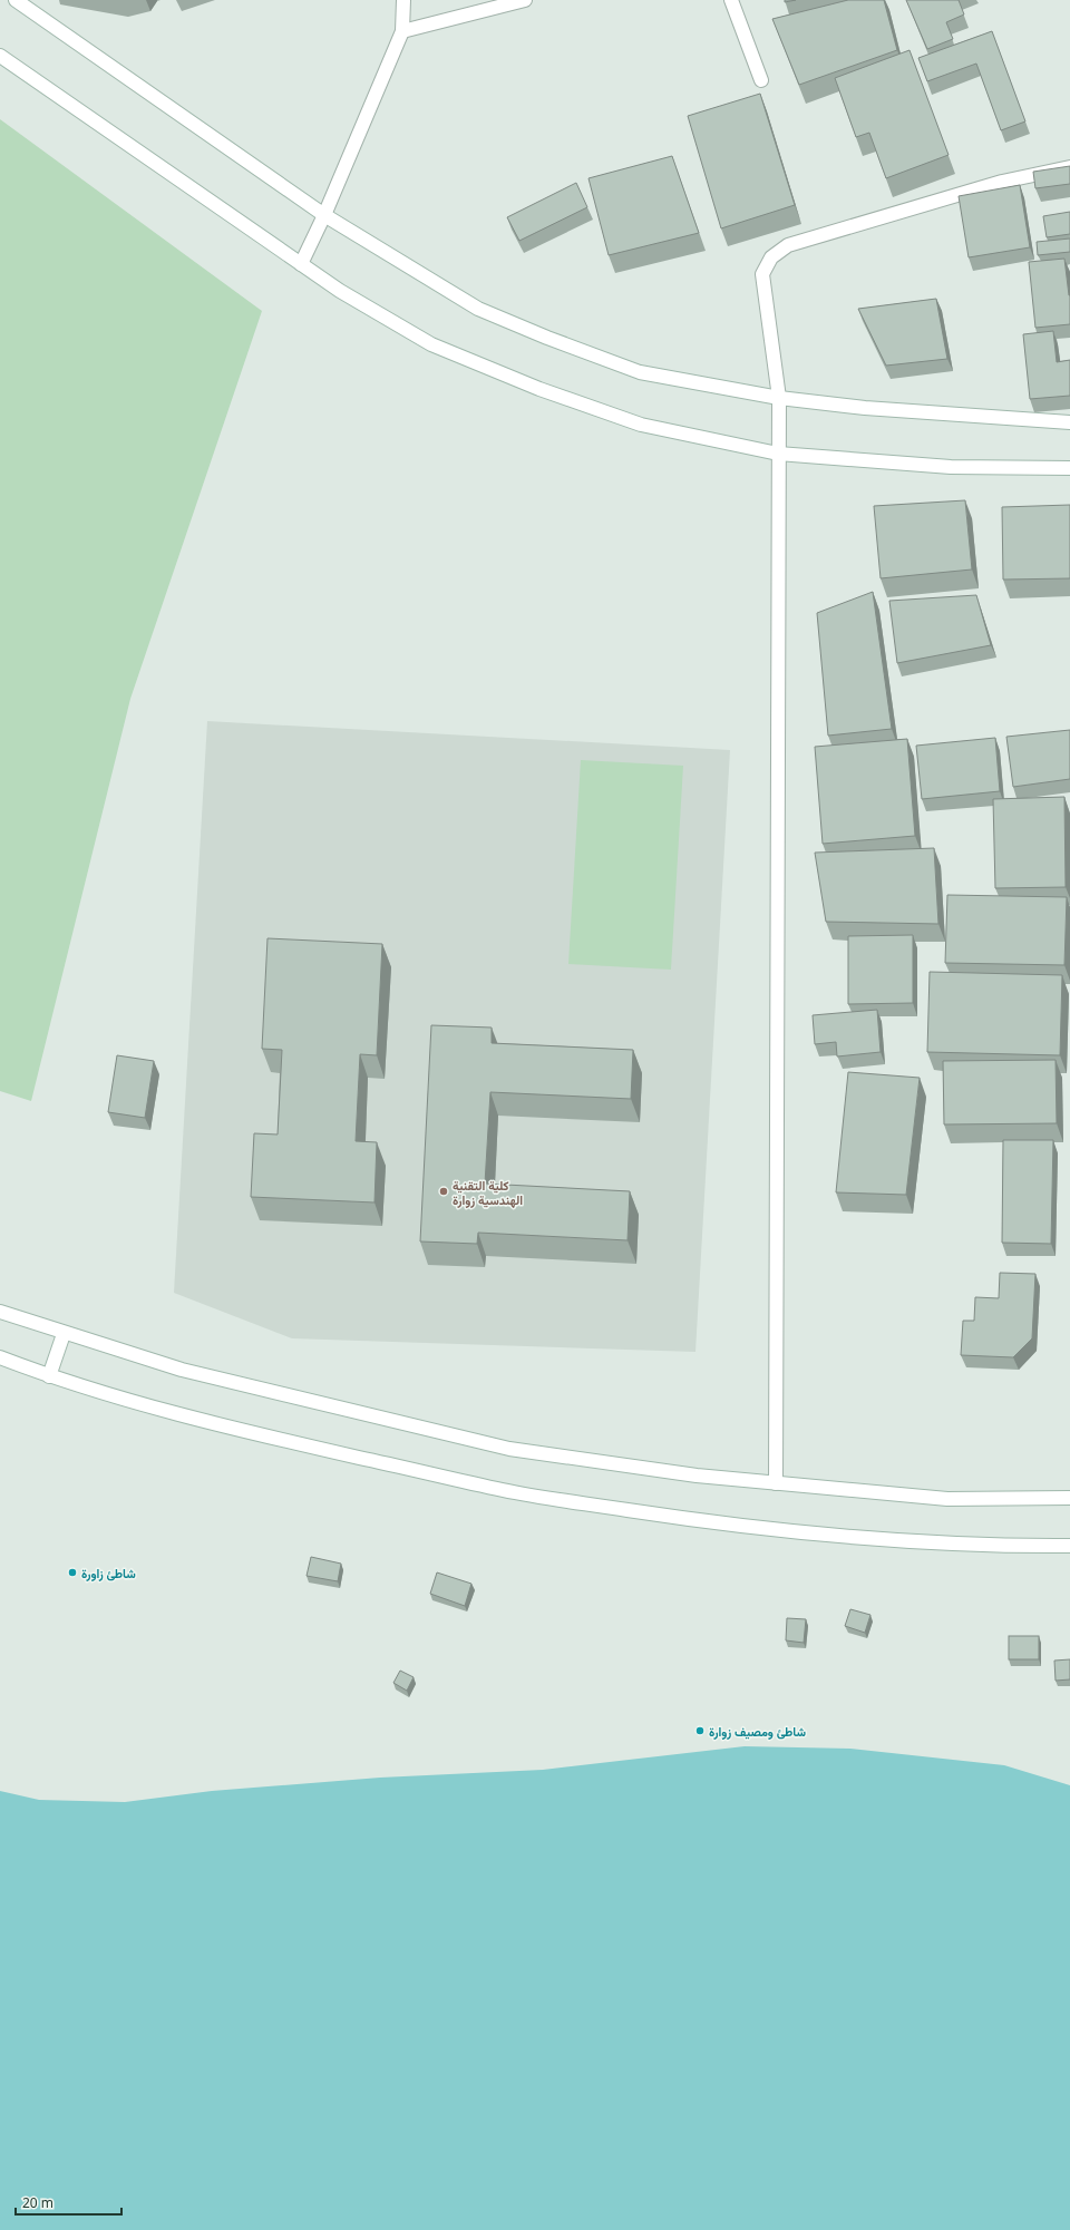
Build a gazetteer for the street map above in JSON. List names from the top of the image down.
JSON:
{
  "places": ["كلية التقنية الهندسية زوارة", "شاطئ زاورة", "شاطئ ومصيف زوارة"],
  "scale_bar": "20 m"
}
